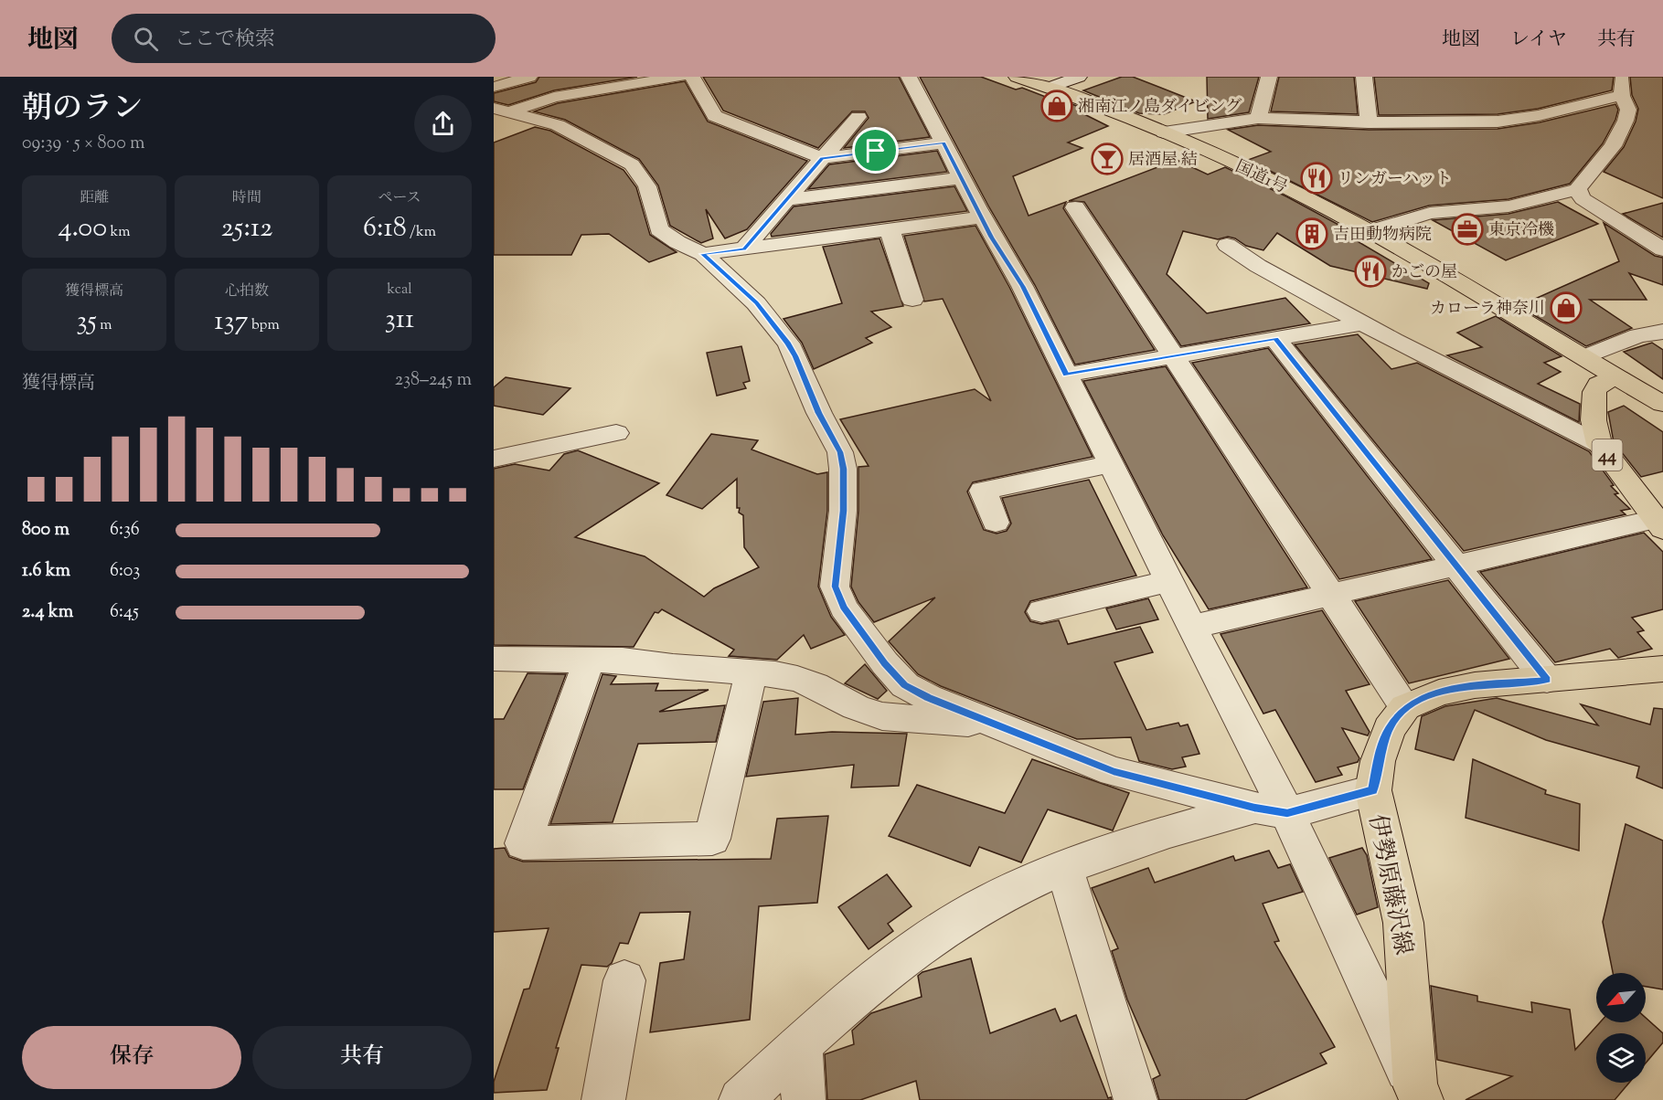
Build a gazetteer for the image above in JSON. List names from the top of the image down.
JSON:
{
  "streets": {
    "main road": ["国道1号", "44", "伊勢原藤沢線"]
  },
  "crossings": [
    ["国道1号", "44"]
  ],
  "places": {
    "shop": ["湘南江ノ島ダイビング", "カローラ神奈川"],
    "bar": ["居酒屋 結"],
    "restaurant": ["リンガーハット", "かごの屋"],
    "office": ["東京冷機"],
    "building": ["吉田動物病院"]
  },
  "north": "bottom left",
  "page": {
    "header": "地図",
    "search": "ここで検索",
    "nav": ["地図", "レイヤ", "共有"],
    "heading": ["朝のラン", "09:39 · 5 × 800 m"],
    "stats": [
      ["距離", "4.00 km"],
      ["時間", "25:12"],
      ["ペース", "6:18 /km"],
      ["獲得標高", "35 m"],
      ["心拍数", "137 bpm"],
      ["kcal", "311"]
    ],
    "chart": ["獲得標高", "238–245 m"],
    "list": [
      {
        "name": "800 m",
        "note": "6:36"
      },
      {
        "name": "1.6 km",
        "note": "6:03"
      },
      {
        "name": "2.4 km",
        "note": "6:45"
      }
    ],
    "buttons": ["保存", "共有"]
  }
}
